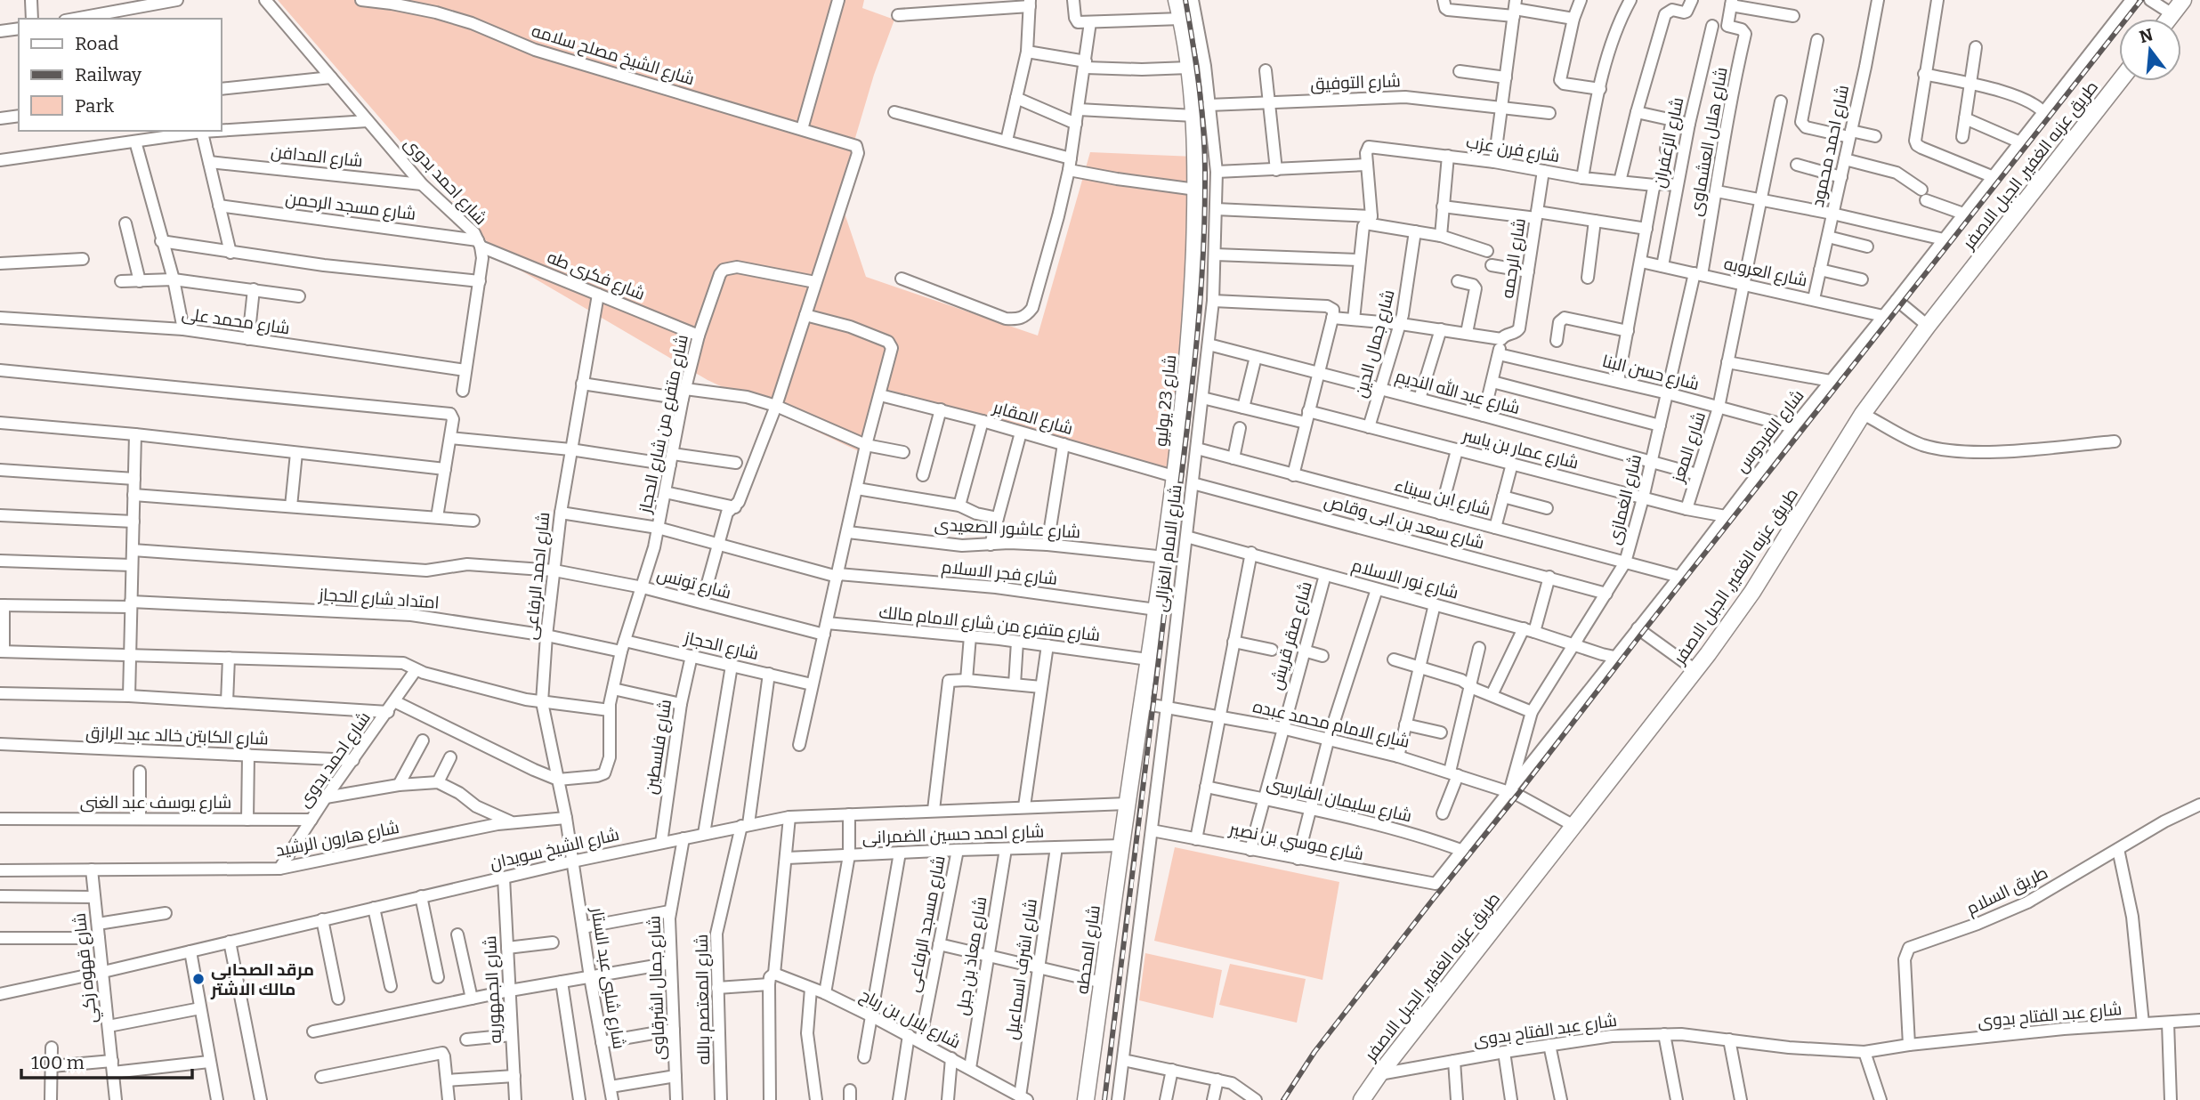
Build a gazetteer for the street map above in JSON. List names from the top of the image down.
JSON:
{
  "streets": {
    "street": [
      "شارع الشيخ مصلح سلامه",
      "شارع التوفيق",
      "شارع هلال العشماوى",
      "شارع الزعفران",
      "شارع احمد محمود",
      "شارع فرن عزب",
      "شارع المدافن",
      "طريق عزبه الغفير, الجبل الاصفر",
      "شارع احمد بدوى",
      "شارع مسجد الرحمن",
      "شارع الرحمه",
      "شارع العروبه",
      "شارع فكرى طه",
      "شارع محمد على",
      "شارع جمال الدين",
      "شارع حسن البنا",
      "شارع عبد الله النديم",
      "شارع 23 يوليو",
      "شارع المقابر",
      "شارع متفرع من شارع الحجاز",
      "شارع الفردوس",
      "شارع المعز",
      "شارع عمار بن ياسر",
      "شارع ابن سيناء",
      "شارع الغمازى",
      "شارع سعد بن ابى وقاص",
      "شارع عاشور الصعيدى",
      "شارع الامام الغزالى",
      "شارع فجر الاسلام",
      "شارع احمد الرفاعى",
      "شارع نور الاسلام",
      "شارع تونس",
      "امتداد شارع الحجاز",
      "شارع متفرع من شارع الامام مالك",
      "شارع صقر قريش",
      "شارع الحجاز",
      "شارع الامام محمد عبده",
      "شارع الكابتن خالد عبد الرازق",
      "شارع فلسطين",
      "شارع سليمان الفارسى",
      "شارع يوسف عبد الغنى",
      "شارع احمد حسين الضمرانى",
      "شارع هارون الرشيد",
      "شارع موسي بن نصير",
      "شارع الشيخ سويدان",
      "طريق السلام",
      "شارع مسجد الرفاعى",
      "شارع المحطه",
      "شارع معاذ بن جبل",
      "شارع قهوه زكي",
      "شارع اشرف اسماعيل",
      "شارع شلبى عبد الستار",
      "شارع جمال الشرقاوى",
      "شارع الجمهوريه",
      "شارع المعتصم بالله",
      "شارع عبد الفتاح بدوى",
      "شارع بلال بن رباح"
    ]
  },
  "crossings": [
    ["شارع الشيخ مصلح سلامه", "شارع متفرع من شارع الحجاز"],
    ["شارع التوفيق", "شارع الامام الغزالى"],
    ["شارع هلال العشماوى", "شارع العروبه"],
    ["شارع هلال العشماوى", "شارع الغمازى"],
    ["شارع الزعفران", "شارع فرن عزب"],
    ["شارع الزعفران", "شارع العروبه"],
    ["شارع احمد محمود", "شارع العروبه"],
    ["شارع فرن عزب", "شارع الرحمه"],
    ["شارع المدافن", "شارع احمد بدوى"],
    ["طريق عزبه الغفير, الجبل الاصفر", "شارع الامام محمد عبده"],
    ["طريق عزبه الغفير, الجبل الاصفر", "شارع عبد الفتاح بدوى"],
    ["شارع احمد بدوى", "شارع مسجد الرحمن"],
    ["شارع احمد بدوى", "شارع فكرى طه"],
    ["شارع احمد بدوى", "شارع محمد على"],
    ["شارع احمد بدوى", "شارع الكابتن خالد عبد الرازق"],
    ["شارع احمد بدوى", "شارع يوسف عبد الغنى"],
    ["شارع احمد بدوى", "شارع هارون الرشيد"],
    ["شارع مسجد الرحمن", "شارع فكرى طه"],
    ["شارع العروبه", "شارع الفردوس"],
    ["شارع العروبه", "شارع المعز"],
    ["شارع العروبه", "شارع الغمازى"],
    ["شارع فكرى طه", "شارع متفرع من شارع الحجاز"],
    ["شارع فكرى طه", "شارع احمد الرفاعى"],
    ["شارع جمال الدين", "شارع عبد الله النديم"],
    ["شارع جمال الدين", "شارع عمار بن ياسر"],
    ["شارع حسن البنا", "شارع الفردوس"],
    ["شارع حسن البنا", "شارع المعز"],
    ["شارع حسن البنا", "شارع الغمازى"],
    ["شارع عبد الله النديم", "شارع المعز"],
    ["شارع عبد الله النديم", "شارع الغمازى"],
    ["شارع عبد الله النديم", "شارع الامام الغزالى"],
    ["شارع 23 يوليو", "شارع المقابر"],
    ["شارع 23 يوليو", "شارع عاشور الصعيدى"],
    ["شارع 23 يوليو", "شارع فجر الاسلام"],
    ["شارع 23 يوليو", "شارع متفرع من شارع الامام مالك"],
    ["شارع 23 يوليو", "شارع الامام محمد عبده"],
    ["شارع 23 يوليو", "شارع الشيخ سويدان"],
    ["شارع 23 يوليو", "شارع المحطه"],
    ["شارع متفرع من شارع الحجاز", "شارع فجر الاسلام"],
    ["شارع متفرع من شارع الحجاز", "شارع احمد الرفاعى"],
    ["شارع متفرع من شارع الحجاز", "شارع تونس"],
    ["شارع متفرع من شارع الحجاز", "امتداد شارع الحجاز"],
    ["شارع متفرع من شارع الحجاز", "شارع الحجاز"],
    ["شارع الفردوس", "شارع عمار بن ياسر"],
    ["شارع الفردوس", "شارع ابن سيناء"],
    ["شارع الفردوس", "شارع الغمازى"],
    ["شارع الفردوس", "شارع نور الاسلام"],
    ["شارع الفردوس", "شارع الامام محمد عبده"],
    ["شارع الفردوس", "شارع سليمان الفارسى"],
    ["شارع الفردوس", "شارع موسي بن نصير"],
    ["شارع المعز", "شارع عمار بن ياسر"],
    ["شارع عمار بن ياسر", "شارع الغمازى"],
    ["شارع عمار بن ياسر", "شارع الامام الغزالى"],
    ["شارع ابن سيناء", "شارع الغمازى"],
    ["شارع ابن سيناء", "شارع الامام الغزالى"],
    ["شارع الغمازى", "شارع سعد بن ابى وقاص"],
    ["شارع الغمازى", "شارع نور الاسلام"],
    ["شارع الغمازى", "شارع الامام محمد عبده"],
    ["شارع سعد بن ابى وقاص", "شارع الامام الغزالى"],
    ["شارع الامام الغزالى", "شارع نور الاسلام"],
    ["شارع الامام الغزالى", "شارع الامام محمد عبده"],
    ["شارع الامام الغزالى", "شارع موسي بن نصير"],
    ["شارع فجر الاسلام", "شارع احمد الرفاعى"],
    ["شارع احمد الرفاعى", "شارع تونس"],
    ["شارع احمد الرفاعى", "امتداد شارع الحجاز"],
    ["شارع احمد الرفاعى", "شارع هارون الرشيد"],
    ["شارع احمد الرفاعى", "شارع الشيخ سويدان"],
    ["شارع احمد الرفاعى", "شارع شلبى عبد الستار"],
    ["شارع نور الاسلام", "شارع صقر قريش"],
    ["شارع تونس", "شارع متفرع من شارع الامام مالك"],
    ["امتداد شارع الحجاز", "شارع الحجاز"],
    ["شارع صقر قريش", "شارع الامام محمد عبده"],
    ["شارع صقر قريش", "شارع سليمان الفارسى"],
    ["شارع صقر قريش", "شارع موسي بن نصير"],
    ["شارع الحجاز", "شارع فلسطين"],
    ["شارع الحجاز", "شارع المعتصم بالله"],
    ["شارع فلسطين", "شارع الشيخ سويدان"],
    ["شارع احمد حسين الضمرانى", "شارع مسجد الرفاعى"],
    ["شارع احمد حسين الضمرانى", "شارع المحطه"],
    ["شارع احمد حسين الضمرانى", "شارع معاذ بن جبل"],
    ["شارع احمد حسين الضمرانى", "شارع اشرف اسماعيل"],
    ["شارع هارون الرشيد", "شارع قهوه زكي"],
    ["شارع الشيخ سويدان", "شارع المحطه"],
    ["شارع الشيخ سويدان", "شارع قهوه زكي"],
    ["شارع الشيخ سويدان", "شارع شلبى عبد الستار"],
    ["شارع الشيخ سويدان", "شارع جمال الشرقاوى"],
    ["شارع الشيخ سويدان", "شارع الجمهوريه"],
    ["شارع الشيخ سويدان", "شارع المعتصم بالله"],
    ["طريق السلام", "شارع عبد الفتاح بدوى"],
    ["شارع مسجد الرفاعى", "شارع بلال بن رباح"],
    ["شارع معاذ بن جبل", "شارع بلال بن رباح"],
    ["شارع اشرف اسماعيل", "شارع بلال بن رباح"]
  ],
  "places": ["مرقد الصحابي مالك الاشتر"],
  "legend": ["Road", "Railway", "Park"],
  "scale_bar": "100 m",
  "north": "top"
}
